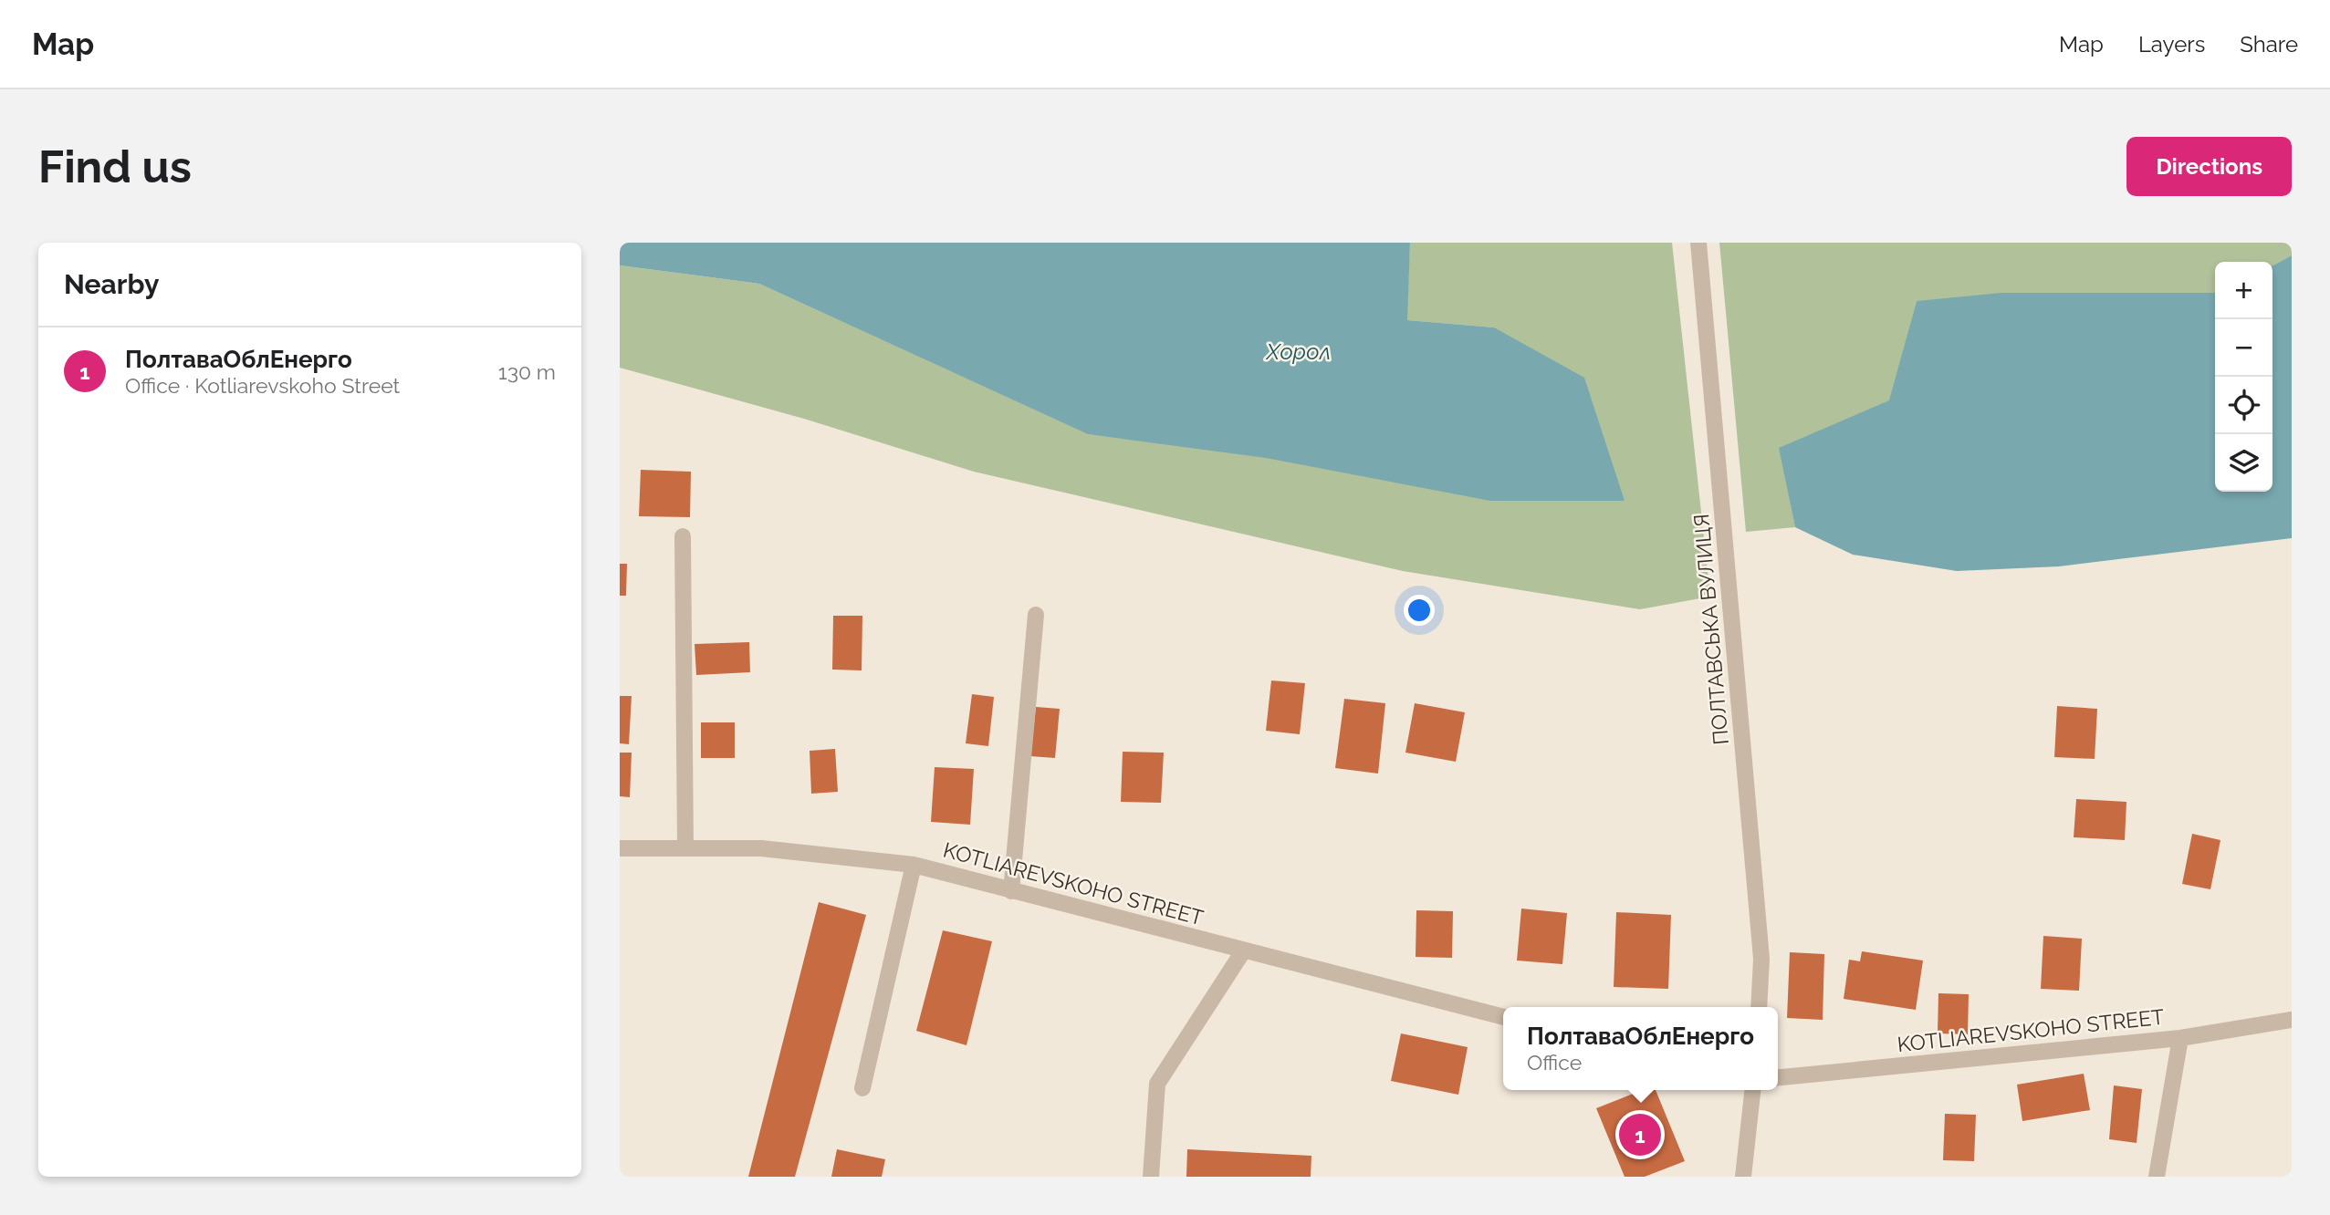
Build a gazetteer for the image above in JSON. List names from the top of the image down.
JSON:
{
  "streets": {
    "street": ["ПОЛТАВСЬКА ВУЛИЦЯ", "KOTLIAREVSKOHO STREET"]
  },
  "water": ["Хорол"],
  "page": {
    "header": "Map",
    "nav": ["Map", "Layers", "Share"],
    "buttons": "Directions",
    "title": "Find us",
    "heading": "Nearby",
    "map_buttons": ["+", "−"],
    "list": [
      {
        "mark": "1",
        "name": "ПолтаваОблЕнерго",
        "note": "Office · Kotliarevskoho Street",
        "value": "130 m"
      }
    ],
    "popup": ["ПолтаваОблЕнерго", "Office"],
    "pins": "1"
  }
}
